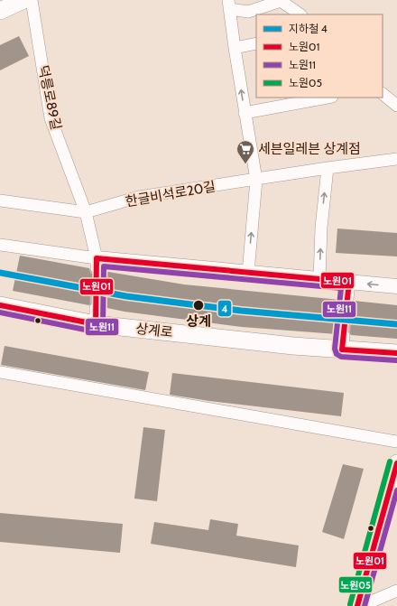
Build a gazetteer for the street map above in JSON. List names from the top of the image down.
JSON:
{
  "streets": {
    "main road": ["상계로"],
    "street": ["덕릉로89길", "한글비석로20길"]
  },
  "crossings": [
    ["덕릉로89길", "한글비석로20길"]
  ],
  "places": {
    "supermarket": ["세븐일레븐 상계점"],
    "other": ["상계"]
  },
  "lines": [
    "transit line 노원01",
    "transit line 노원11",
    "metro line 4",
    "transit line 노원05"
  ],
  "legend": [
    "지하철 4",
    "노원01",
    "노원11",
    "노원05"
  ]
}
